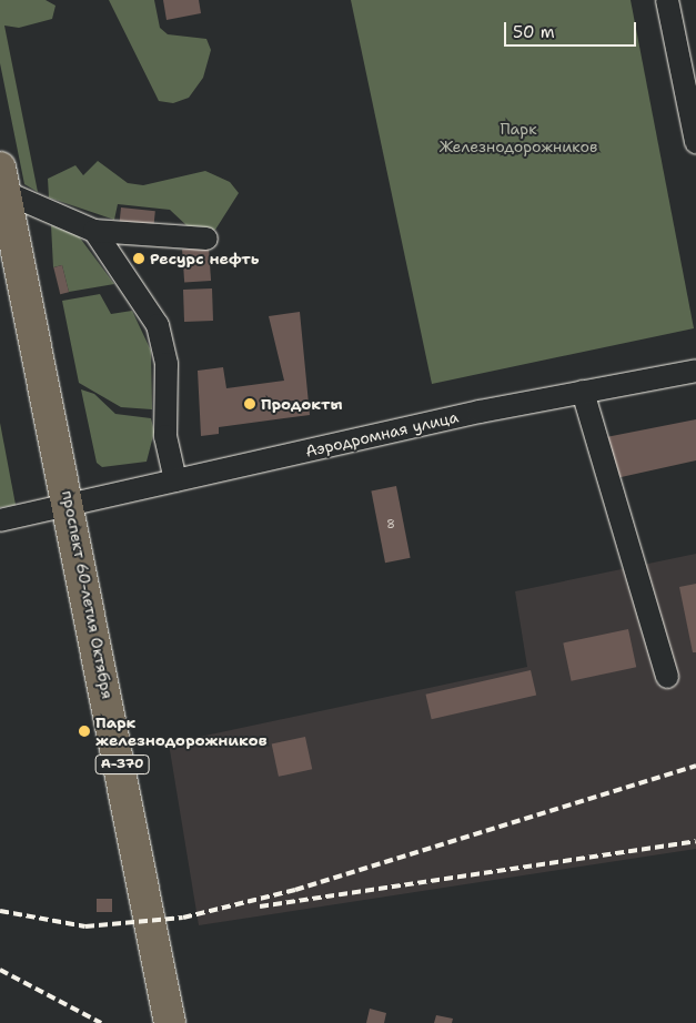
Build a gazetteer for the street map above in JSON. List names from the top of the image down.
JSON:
{
  "streets": {
    "highway": ["проспект 60-летия Октября", "А-370"],
    "street": ["Аэродромная улица"]
  },
  "crossings": [
    ["Аэродромная улица", "проспект 60-летия Октября"]
  ],
  "parks": ["Парк Железнодорожников"],
  "places": ["Ресурс нефть", "Продокты", "Парк железнодорожников"],
  "house_numbers": ["8"],
  "scale_bar": "50 m"
}
